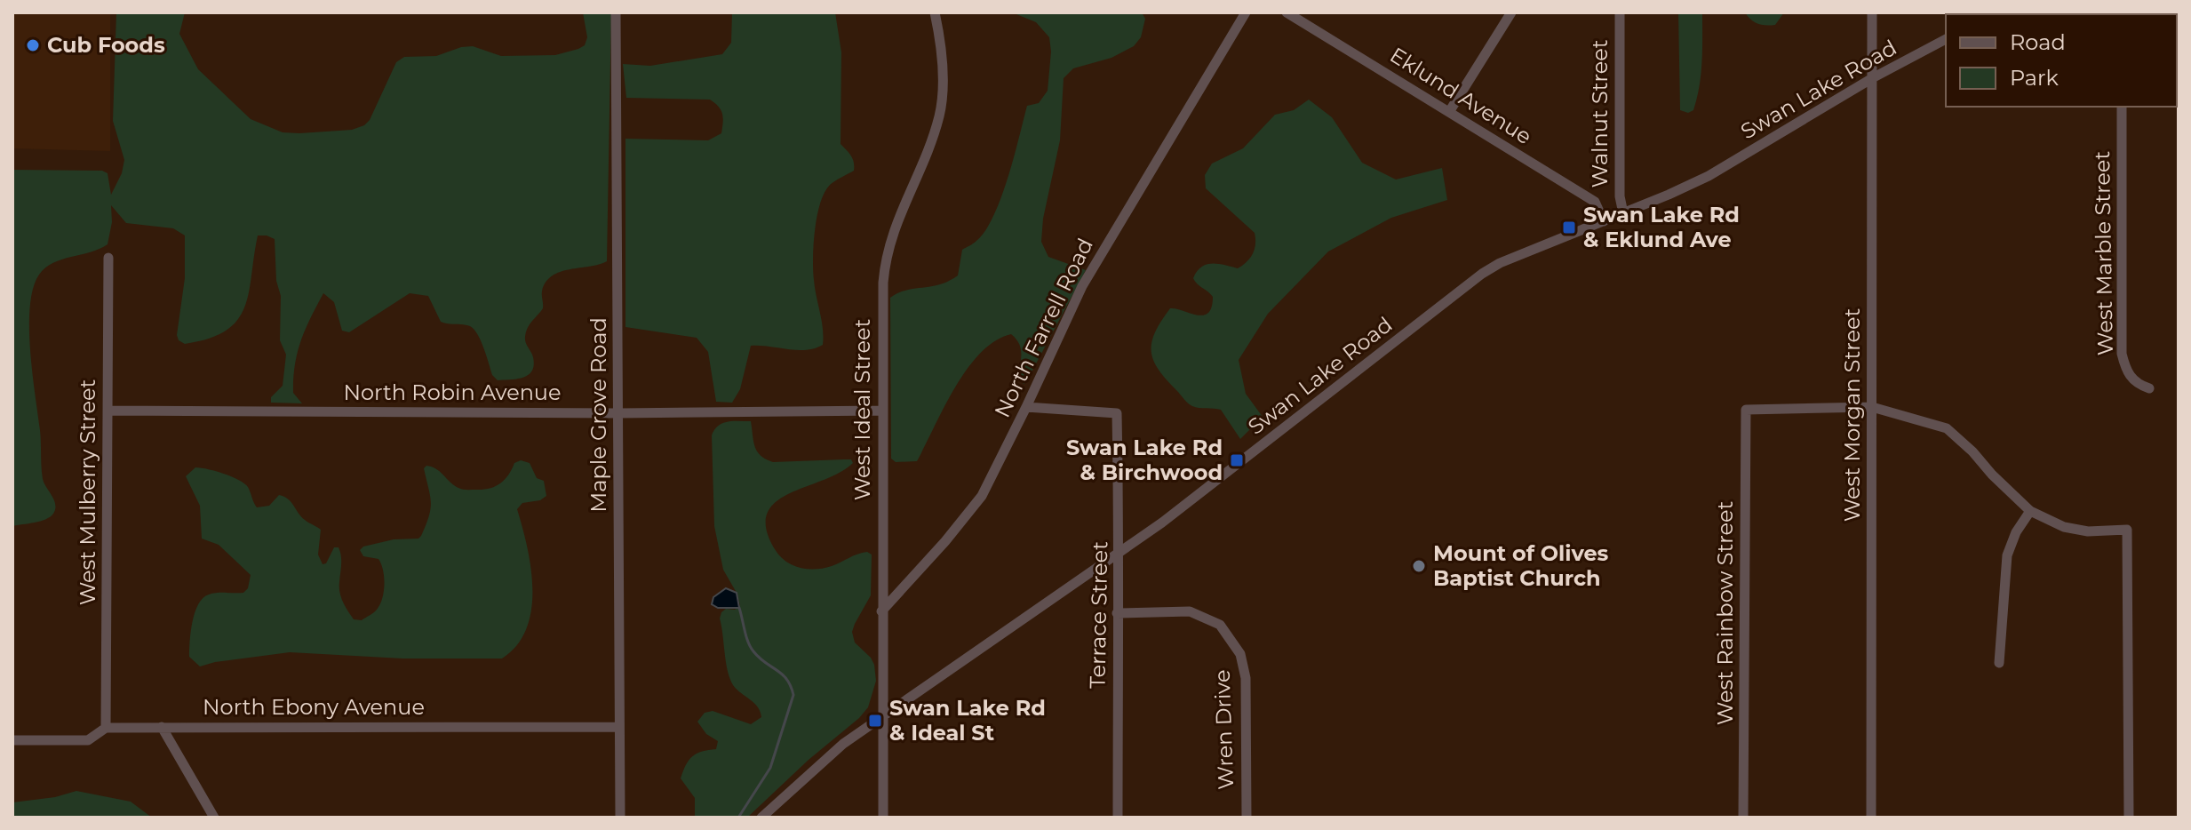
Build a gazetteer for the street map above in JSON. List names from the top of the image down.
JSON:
{
  "streets": {
    "street": [
      "Swan Lake Road",
      "Eklund Avenue",
      "Walnut Street",
      "West Marble Street",
      "North Farrell Road",
      "North Robin Avenue",
      "West Ideal Street",
      "Maple Grove Road",
      "West Morgan Street",
      "West Mulberry Street",
      "West Rainbow Street",
      "Terrace Street",
      "North Ebony Avenue",
      "Wren Drive"
    ]
  },
  "crossings": [
    ["Swan Lake Road", "Eklund Avenue"],
    ["Swan Lake Road", "Walnut Street"],
    ["Swan Lake Road", "West Ideal Street"],
    ["Swan Lake Road", "West Morgan Street"],
    ["Swan Lake Road", "Terrace Street"],
    ["North Farrell Road", "West Ideal Street"],
    ["North Farrell Road", "Terrace Street"],
    ["North Robin Avenue", "West Ideal Street"],
    ["North Robin Avenue", "Maple Grove Road"],
    ["North Robin Avenue", "West Mulberry Street"],
    ["Maple Grove Road", "North Ebony Avenue"],
    ["West Morgan Street", "West Rainbow Street"],
    ["West Mulberry Street", "North Ebony Avenue"],
    ["Terrace Street", "Wren Drive"]
  ],
  "places": {
    "other": ["Cub Foods", "Mount of Olives Baptist Church"],
    "transit": ["Swan Lake Rd & Eklund Ave", "Swan Lake Rd & Birchwood", "Swan Lake Rd & Ideal St"]
  },
  "legend": ["Road", "Park"]
}
